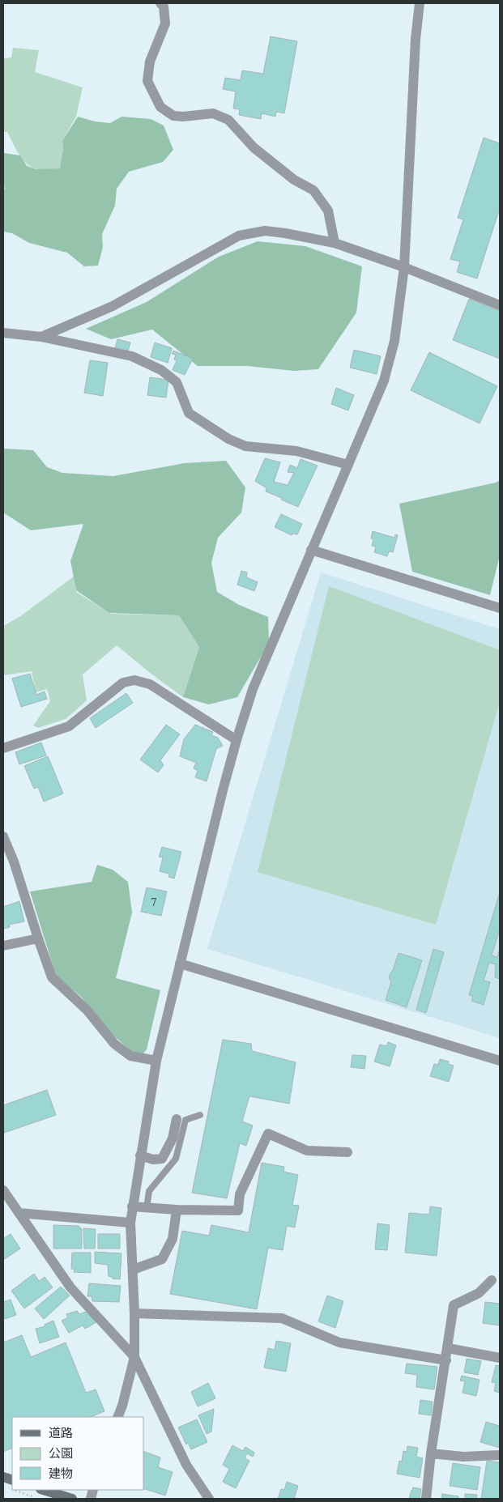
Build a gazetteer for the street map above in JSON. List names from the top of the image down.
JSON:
{
  "house_numbers": ["7"],
  "legend": ["道路", "公園", "建物"]
}
